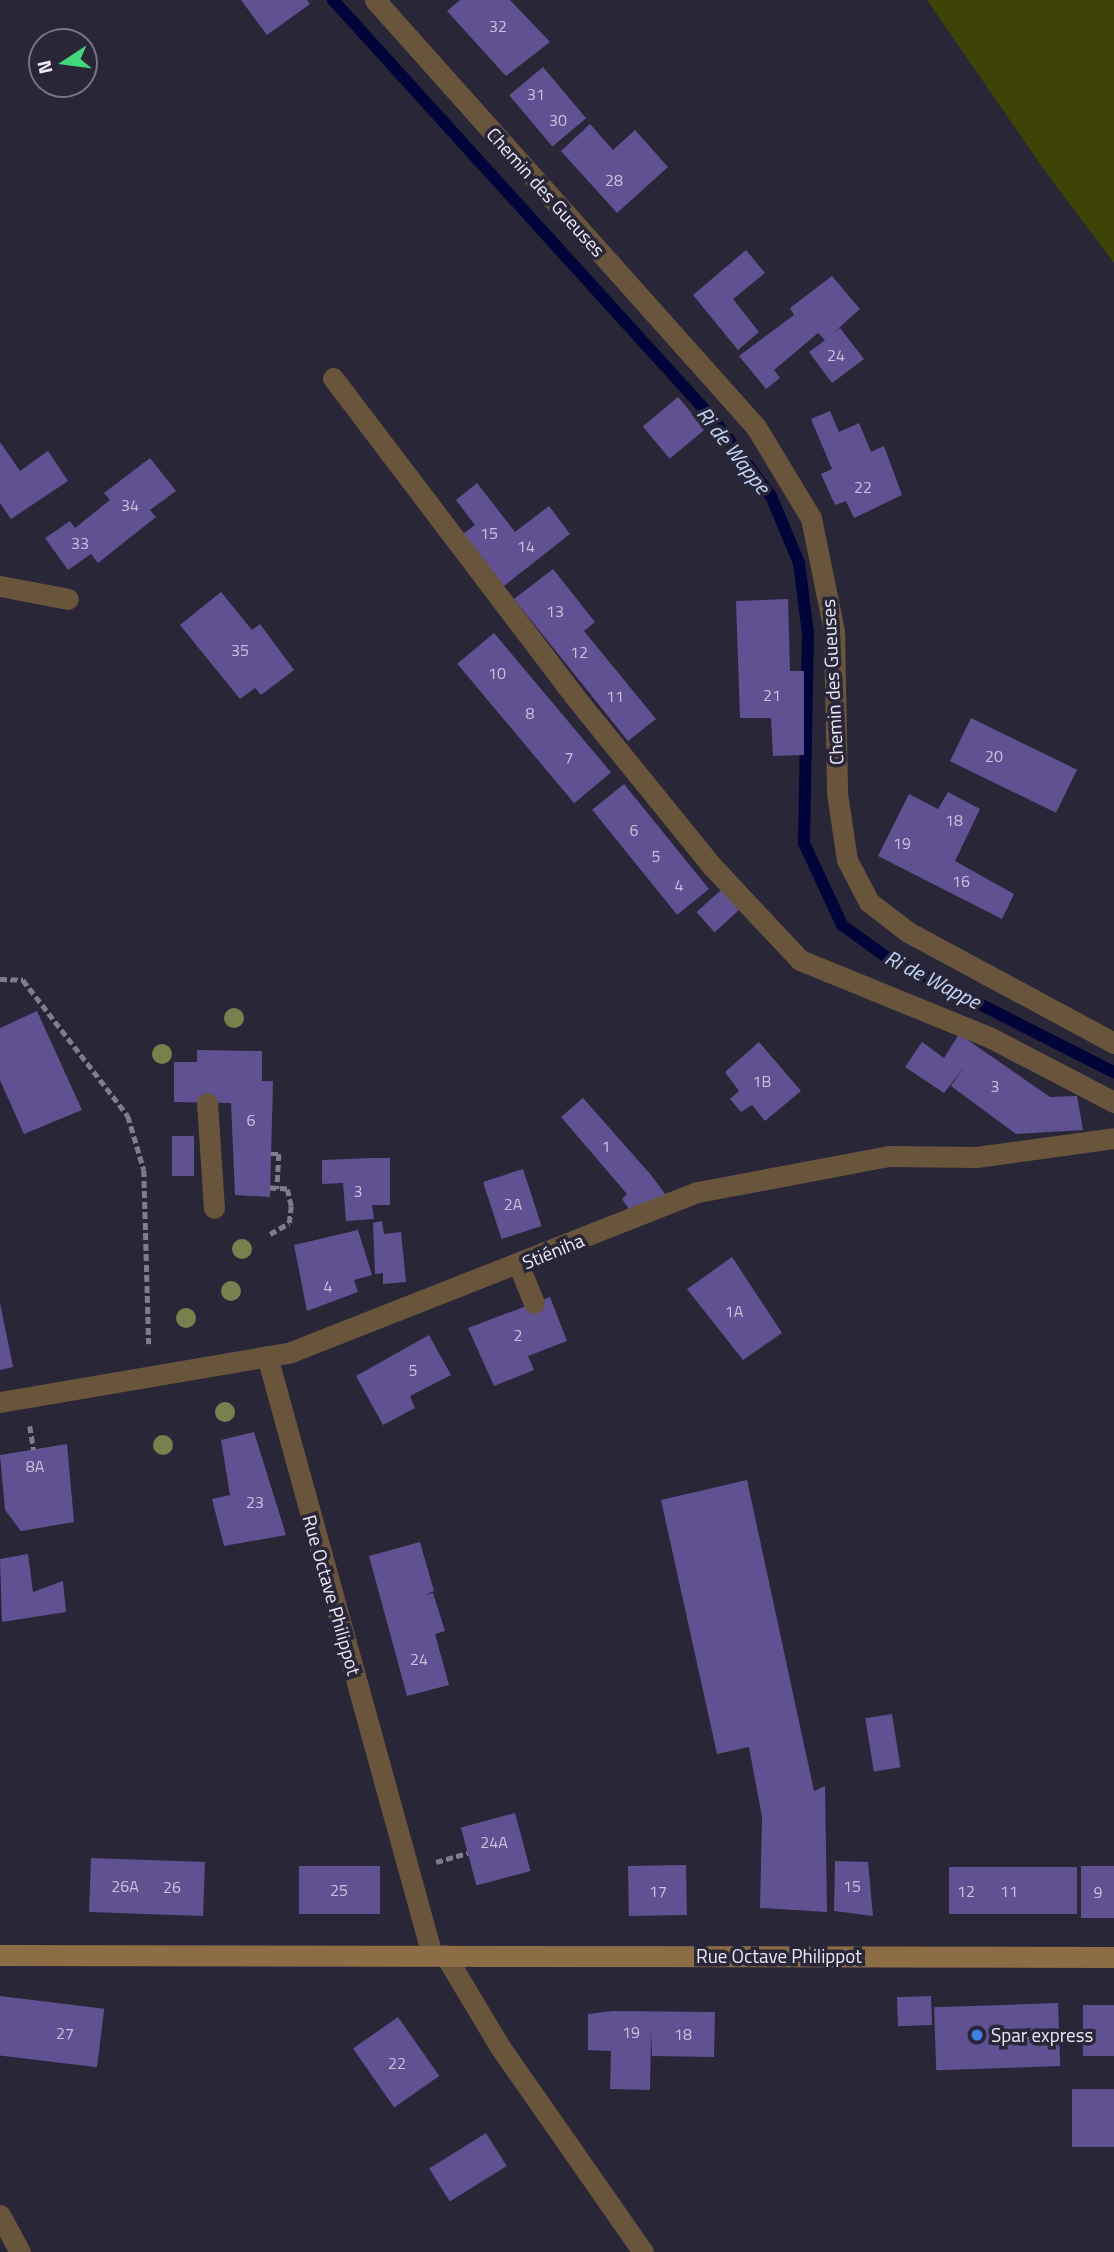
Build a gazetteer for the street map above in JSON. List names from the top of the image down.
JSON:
{
  "streets": {
    "street": ["Chemin des Gueuses", "Stiéniha", "Rue Octave Philippot"]
  },
  "crossings": [
    ["Stiéniha", "Rue Octave Philippot"]
  ],
  "water": ["Ri de Wappe"],
  "places": ["Spar express"],
  "house_numbers": [
    "32",
    "31",
    "30",
    "28",
    "24",
    "22",
    "34",
    "15",
    "33",
    "14",
    "13",
    "35",
    "12",
    "10",
    "21",
    "11",
    "8",
    "20",
    "7",
    "18",
    "6",
    "19",
    "5",
    "16",
    "4",
    "1B",
    "3",
    "6",
    "1",
    "3",
    "2A",
    "4",
    "1A",
    "2",
    "5",
    "8A",
    "23",
    "24",
    "24A",
    "26A",
    "15",
    "26",
    "25",
    "17",
    "12",
    "11",
    "9",
    "19",
    "27",
    "18",
    "22"
  ],
  "north": "left"
}
